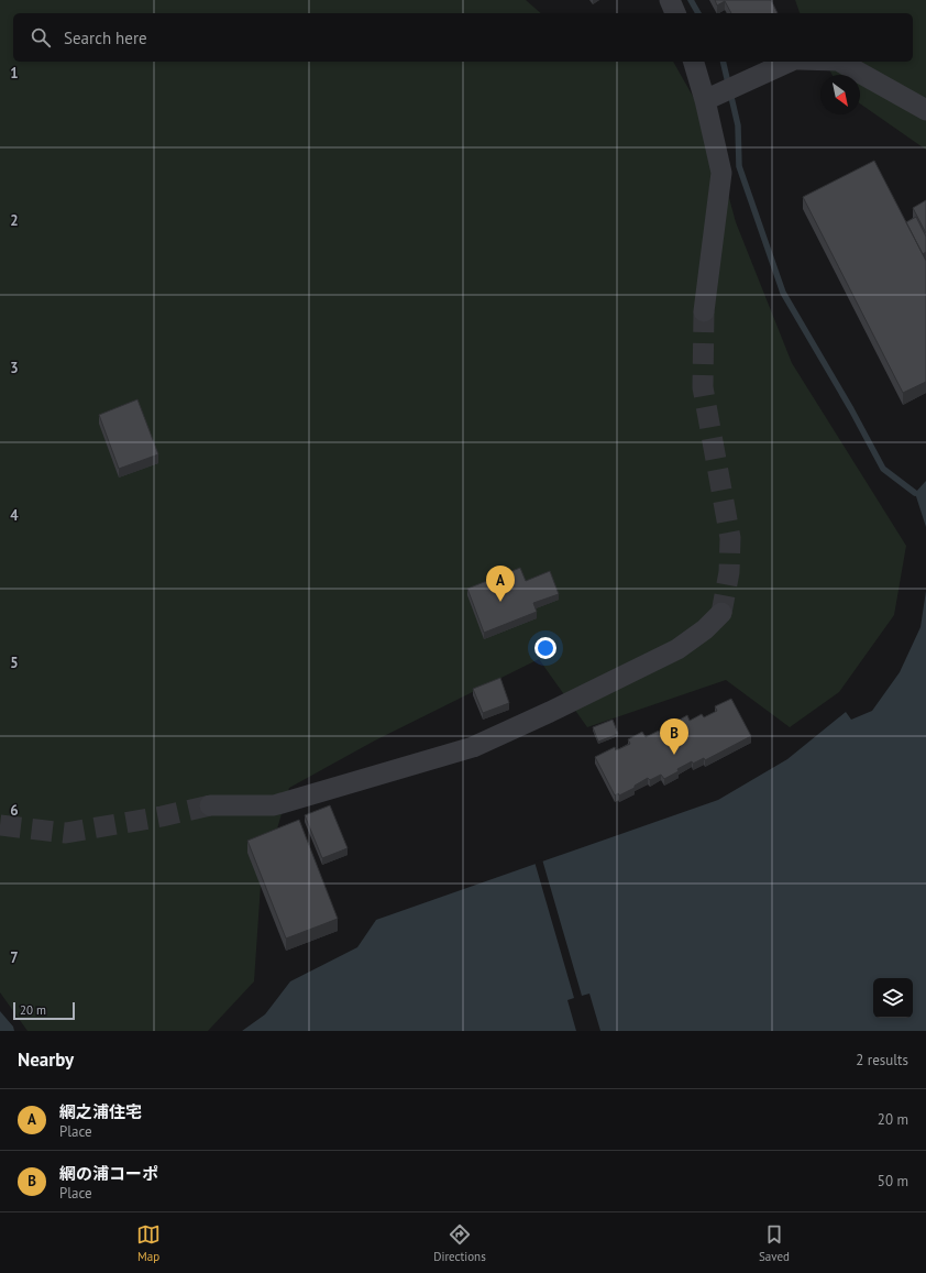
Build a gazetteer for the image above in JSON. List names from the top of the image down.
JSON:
{
  "scale_bar": "20 m",
  "north": "bottom right",
  "page": {
    "search": "Search here",
    "pins": ["A", "B"],
    "scale": "20 m",
    "heading": ["Nearby", "2 results"],
    "list": [
      {
        "mark": "A",
        "name": "網之浦住宅",
        "note": "Place",
        "value": "20 m"
      },
      {
        "mark": "B",
        "name": "網の浦コーポ",
        "note": "Place",
        "value": "50 m"
      }
    ],
    "nav": ["Map", "Directions", "Saved"]
  },
  "grid": {
    "rows": [
      "1",
      "2",
      "3",
      "4",
      "5",
      "6",
      "7"
    ]
  }
}
